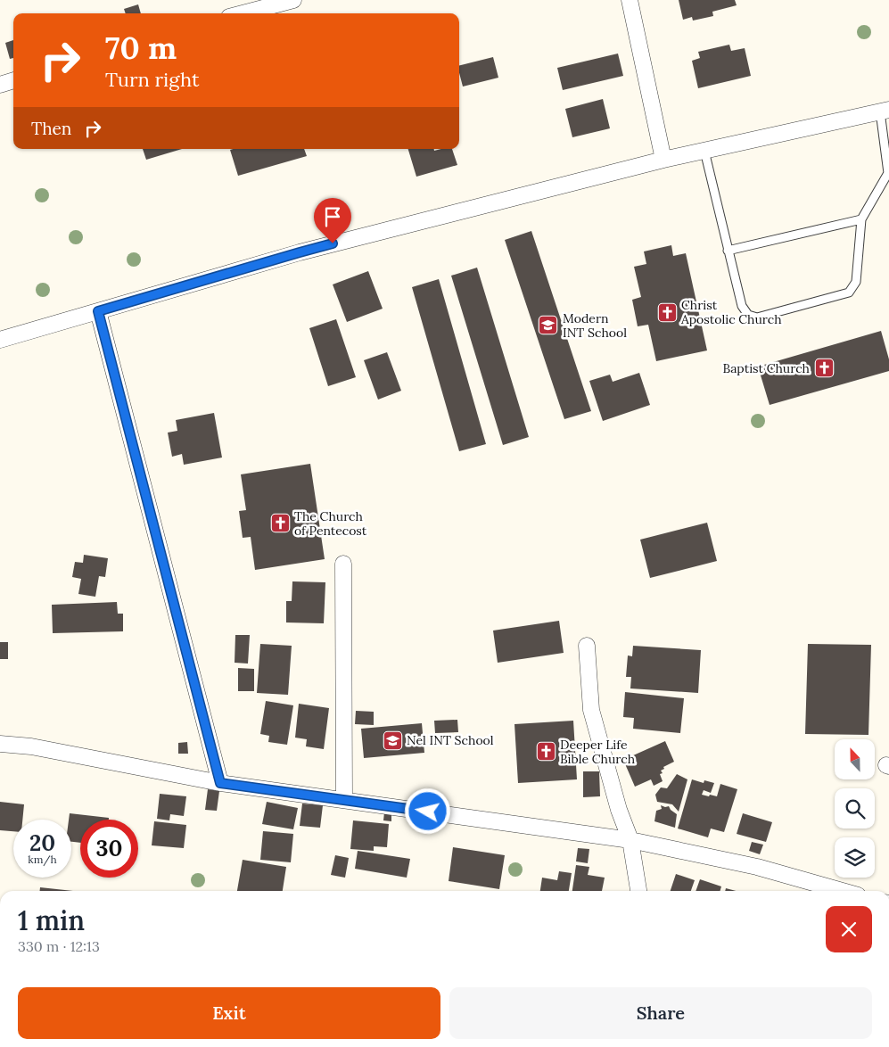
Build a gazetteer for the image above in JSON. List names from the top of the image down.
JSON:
{
  "places": {
    "church": [
      "Christ Apostolic Church",
      "Baptist Church",
      "The Church of Pentecost",
      "Deeper Life Bible Church"
    ],
    "school or university": ["Modern INT School", "Nel INT School"]
  },
  "north": "top",
  "page": {
    "turn": ["70 m", "Turn right"],
    "then": "Then",
    "speed": "20 km/h",
    "limit": "30",
    "heading": ["1 min", "330 m · 12:13"],
    "buttons": ["Exit", "Share"]
  }
}
